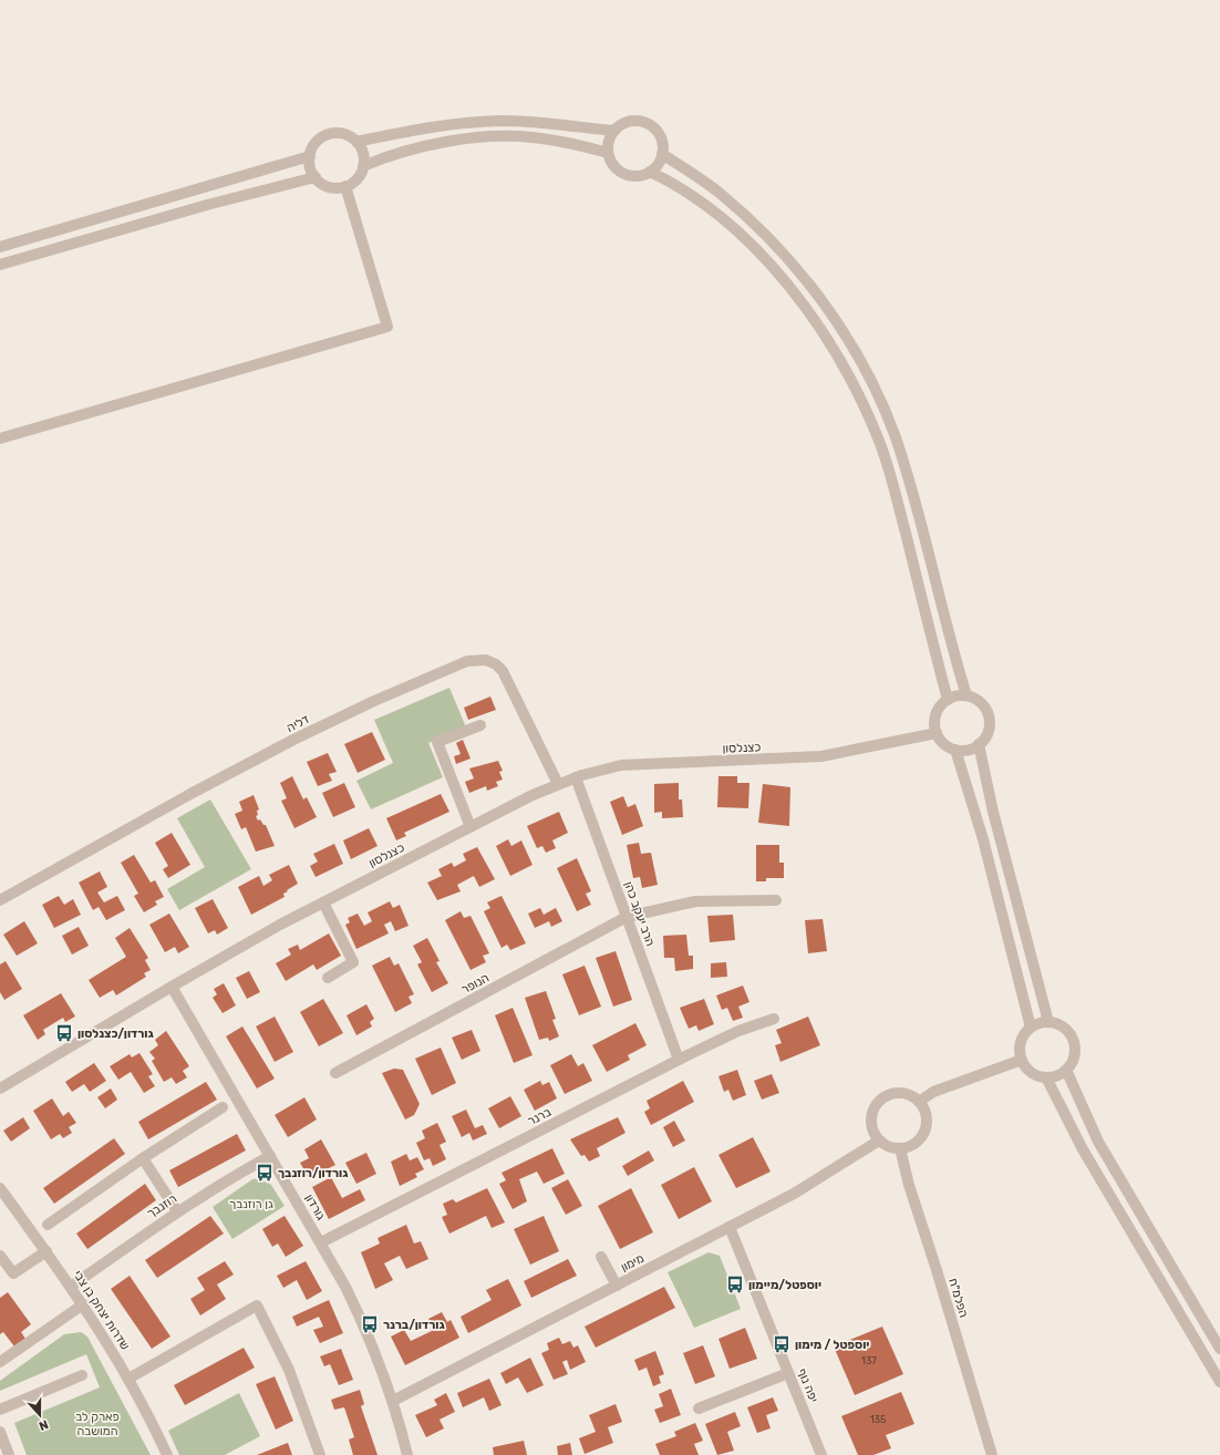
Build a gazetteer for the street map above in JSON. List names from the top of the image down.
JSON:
{
  "streets": {
    "street": [
      "דליה",
      "כצנלסון",
      "הרב יעקב כהן",
      "הנופר",
      "ברנר",
      "רוזנבך",
      "גורדון",
      "מימון",
      "הפלמ\"ח",
      "שדרות יצחק בן צבי",
      "יפה נוף"
    ]
  },
  "crossings": [
    ["דליה", "כצנלסון"],
    ["כצנלסון", "הרב יעקב כהן"],
    ["כצנלסון", "גורדון"],
    ["הרב יעקב כהן", "הנופר"],
    ["הרב יעקב כהן", "ברנר"],
    ["ברנר", "גורדון"],
    ["רוזנבך", "גורדון"],
    ["רוזנבך", "שדרות יצחק בן צבי"],
    ["גורדון", "מימון"],
    ["מימון", "הפלמ\"ח"],
    ["מימון", "יפה נוף"]
  ],
  "parks": ["גן רוזנבך", "פארק לב המושבה"],
  "places": {
    "bus stop": [
      "גורדון/כצנלסון",
      "גורדון/רוזנבך",
      "יוספטל/מיימון",
      "גורדון/ברנר",
      "יוספטל / מימון"
    ]
  },
  "house_numbers": ["137", "135"],
  "north": "bottom"
}
